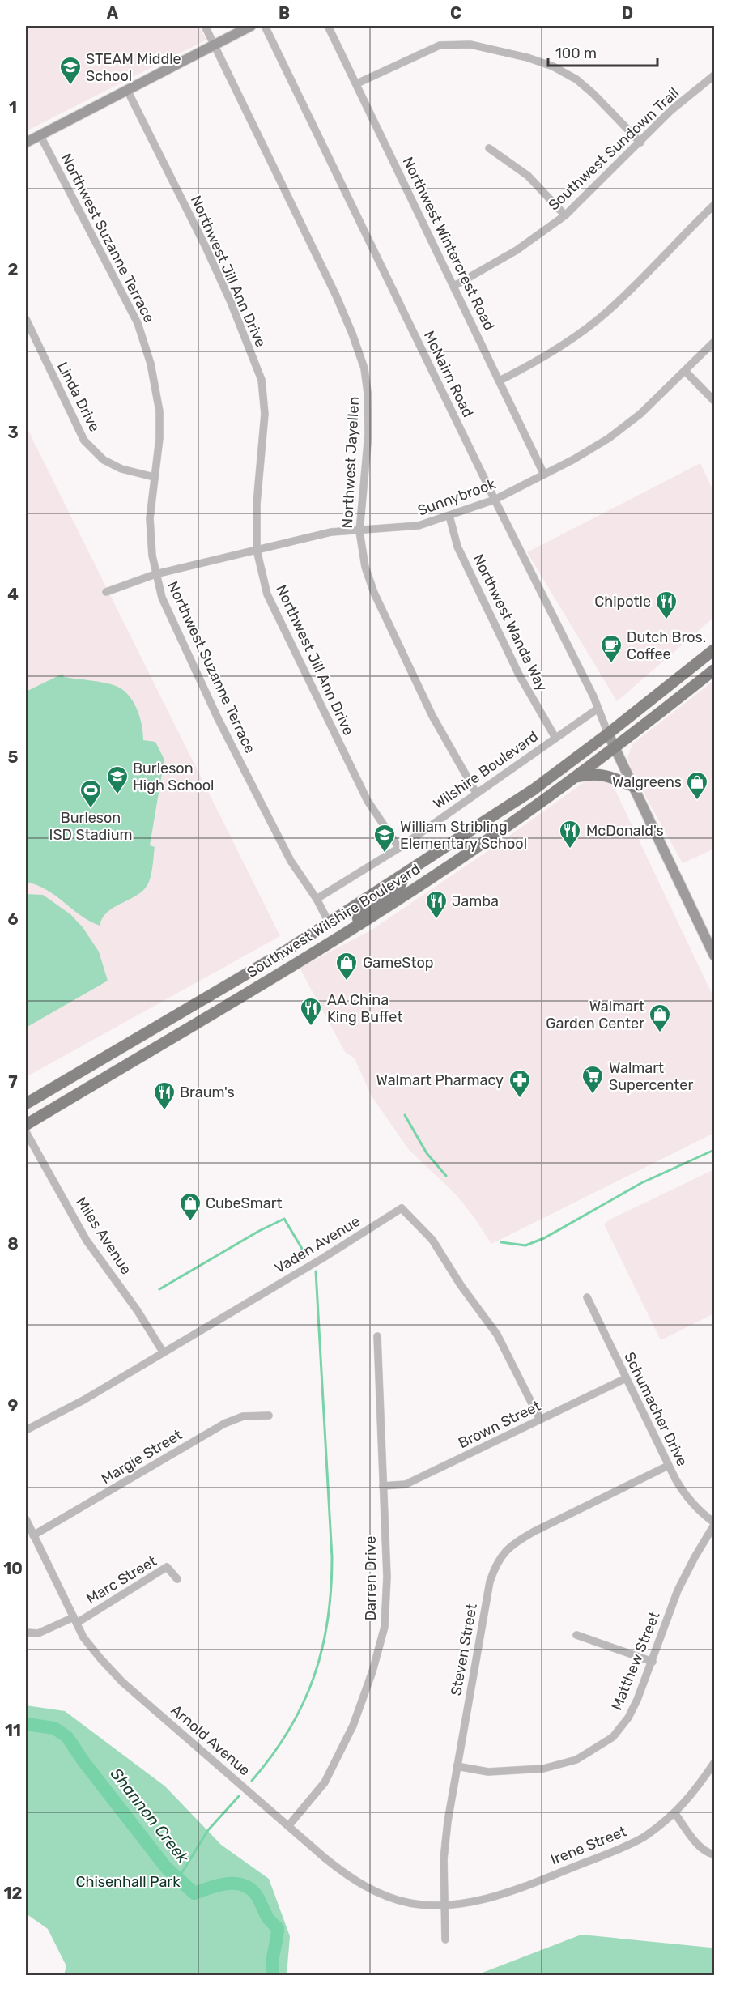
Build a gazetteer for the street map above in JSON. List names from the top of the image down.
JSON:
{
  "streets": {
    "main road": ["Southwest Wilshire Boulevard"],
    "street": [
      "Southwest Sundown Trail",
      "Northwest Suzanne Terrace",
      "Northwest Wintercrest Road",
      "Northwest Jill Ann Drive",
      "McNairn Road",
      "Linda Drive",
      "Northwest Jayellen",
      "Sunnybrook",
      "Northwest Wanda Way",
      "Wilshire Boulevard",
      "Miles Avenue",
      "Vaden Avenue",
      "Schumacher Drive",
      "Brown Street",
      "Margie Street",
      "Darren Drive",
      "Marc Street",
      "Steven Street",
      "Matthew Street",
      "Arnold Avenue",
      "Irene Street"
    ]
  },
  "crossings": [
    ["Southwest Sundown Trail", "Northwest Wintercrest Road"],
    ["Northwest Suzanne Terrace", "Linda Drive"],
    ["Northwest Suzanne Terrace", "Sunnybrook"],
    ["Northwest Suzanne Terrace", "Wilshire Boulevard"],
    ["Northwest Suzanne Terrace", "Southwest Wilshire Boulevard"],
    ["Northwest Wintercrest Road", "Sunnybrook"],
    ["Northwest Jill Ann Drive", "Sunnybrook"],
    ["Northwest Jill Ann Drive", "Wilshire Boulevard"],
    ["McNairn Road", "Sunnybrook"],
    ["McNairn Road", "Wilshire Boulevard"],
    ["McNairn Road", "Southwest Wilshire Boulevard"],
    ["Northwest Jayellen", "Sunnybrook"],
    ["Northwest Jayellen", "Wilshire Boulevard"],
    ["Sunnybrook", "Northwest Wanda Way"],
    ["Northwest Wanda Way", "Wilshire Boulevard"],
    ["Miles Avenue", "Vaden Avenue"],
    ["Vaden Avenue", "Brown Street"],
    ["Schumacher Drive", "Brown Street"],
    ["Schumacher Drive", "Steven Street"],
    ["Schumacher Drive", "Matthew Street"],
    ["Brown Street", "Darren Drive"],
    ["Margie Street", "Arnold Avenue"],
    ["Darren Drive", "Arnold Avenue"],
    ["Marc Street", "Arnold Avenue"],
    ["Steven Street", "Matthew Street"],
    ["Steven Street", "Arnold Avenue"],
    ["Steven Street", "Irene Street"],
    ["Arnold Avenue", "Irene Street"]
  ],
  "water": ["Shannon Creek"],
  "parks": ["Chisenhall Park"],
  "places": {
    "school or university": ["STEAM Middle School", "Burleson High School", "William Stribling Elementary School"],
    "restaurant": [
      "Chipotle",
      "McDonald's",
      "Jamba",
      "AA China King Buffet",
      "Braum's"
    ],
    "cafe": ["Dutch Bros. Coffee"],
    "shop": [
      "Walgreens",
      "GameStop",
      "Walmart Garden Center",
      "CubeSmart"
    ],
    "sports": ["Burleson ISD Stadium"],
    "supermarket": ["Walmart Supercenter"],
    "pharmacy": ["Walmart Pharmacy"]
  },
  "scale_bar": "100 m",
  "grid": {
    "columns": [
      "A",
      "B",
      "C",
      "D"
    ],
    "rows": [
      "1",
      "2",
      "3",
      "4",
      "5",
      "6",
      "7",
      "8",
      "9",
      "10",
      "11",
      "12"
    ]
  }
}
